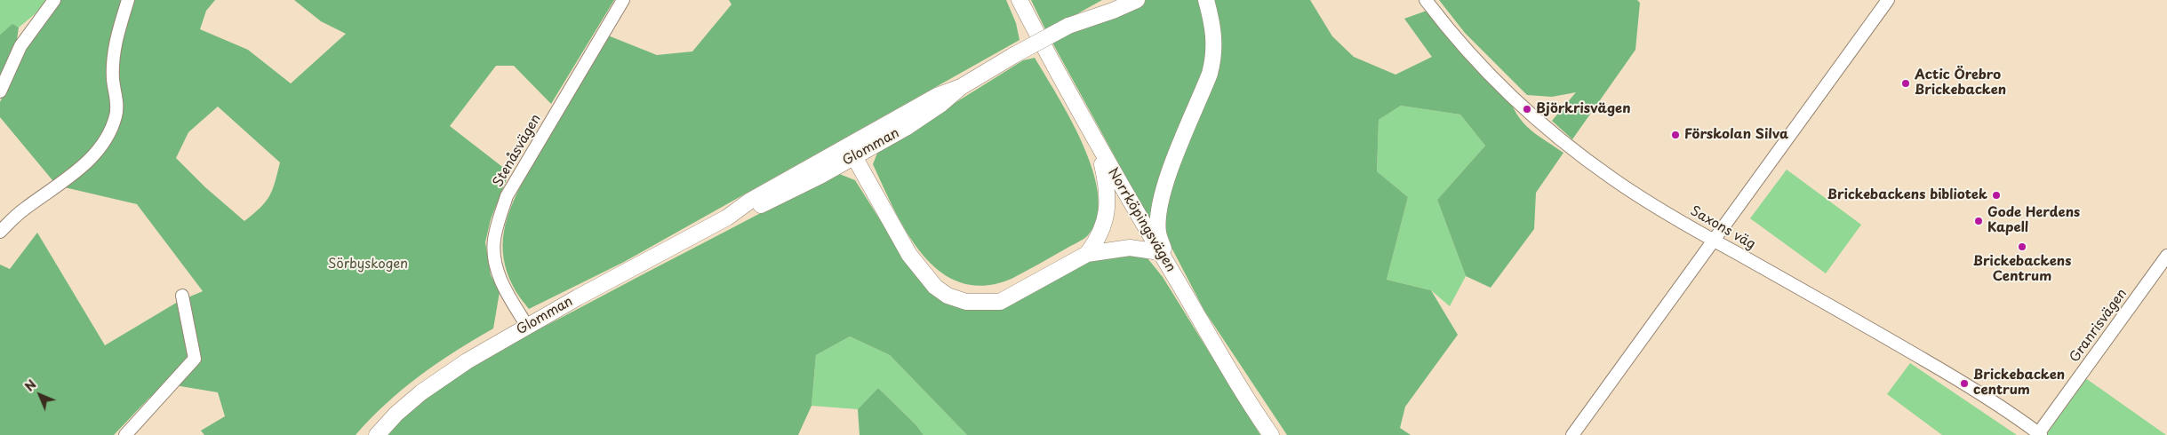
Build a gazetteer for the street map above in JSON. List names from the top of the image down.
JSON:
{
  "streets": {
    "main road": ["Glomman", "Norrköpingsvägen"],
    "street": ["Stenåsvägen", "Saxons väg", "Granrisvägen"]
  },
  "crossings": [
    ["Glomman", "Stenåsvägen"],
    ["Saxons väg", "Granrisvägen"]
  ],
  "parks": ["Sörbyskogen"],
  "places": [
    "Actic Örebro Brickebacken",
    "Björkrisvägen",
    "Förskolan Silva",
    "Brickebackens bibliotek",
    "Gode Herdens Kapell",
    "Brickebackens Centrum",
    "Brickebacken centrum"
  ],
  "north": "top left"
}
